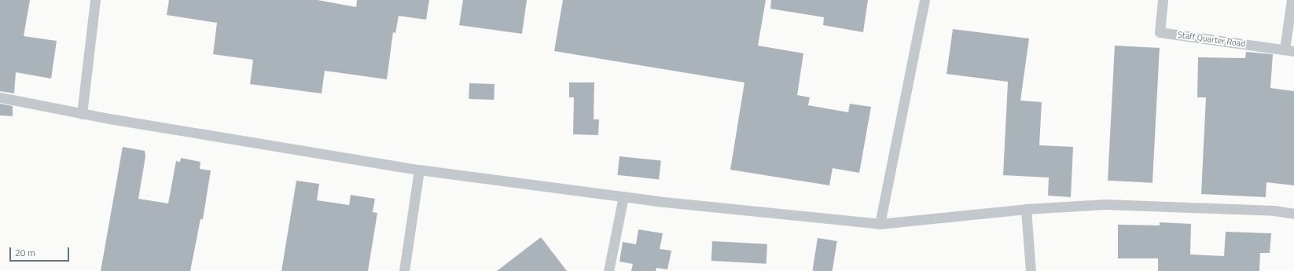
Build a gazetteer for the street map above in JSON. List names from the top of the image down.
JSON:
{
  "streets": {
    "lane": ["Staff Quarter Road"]
  },
  "scale_bar": "20 m"
}
